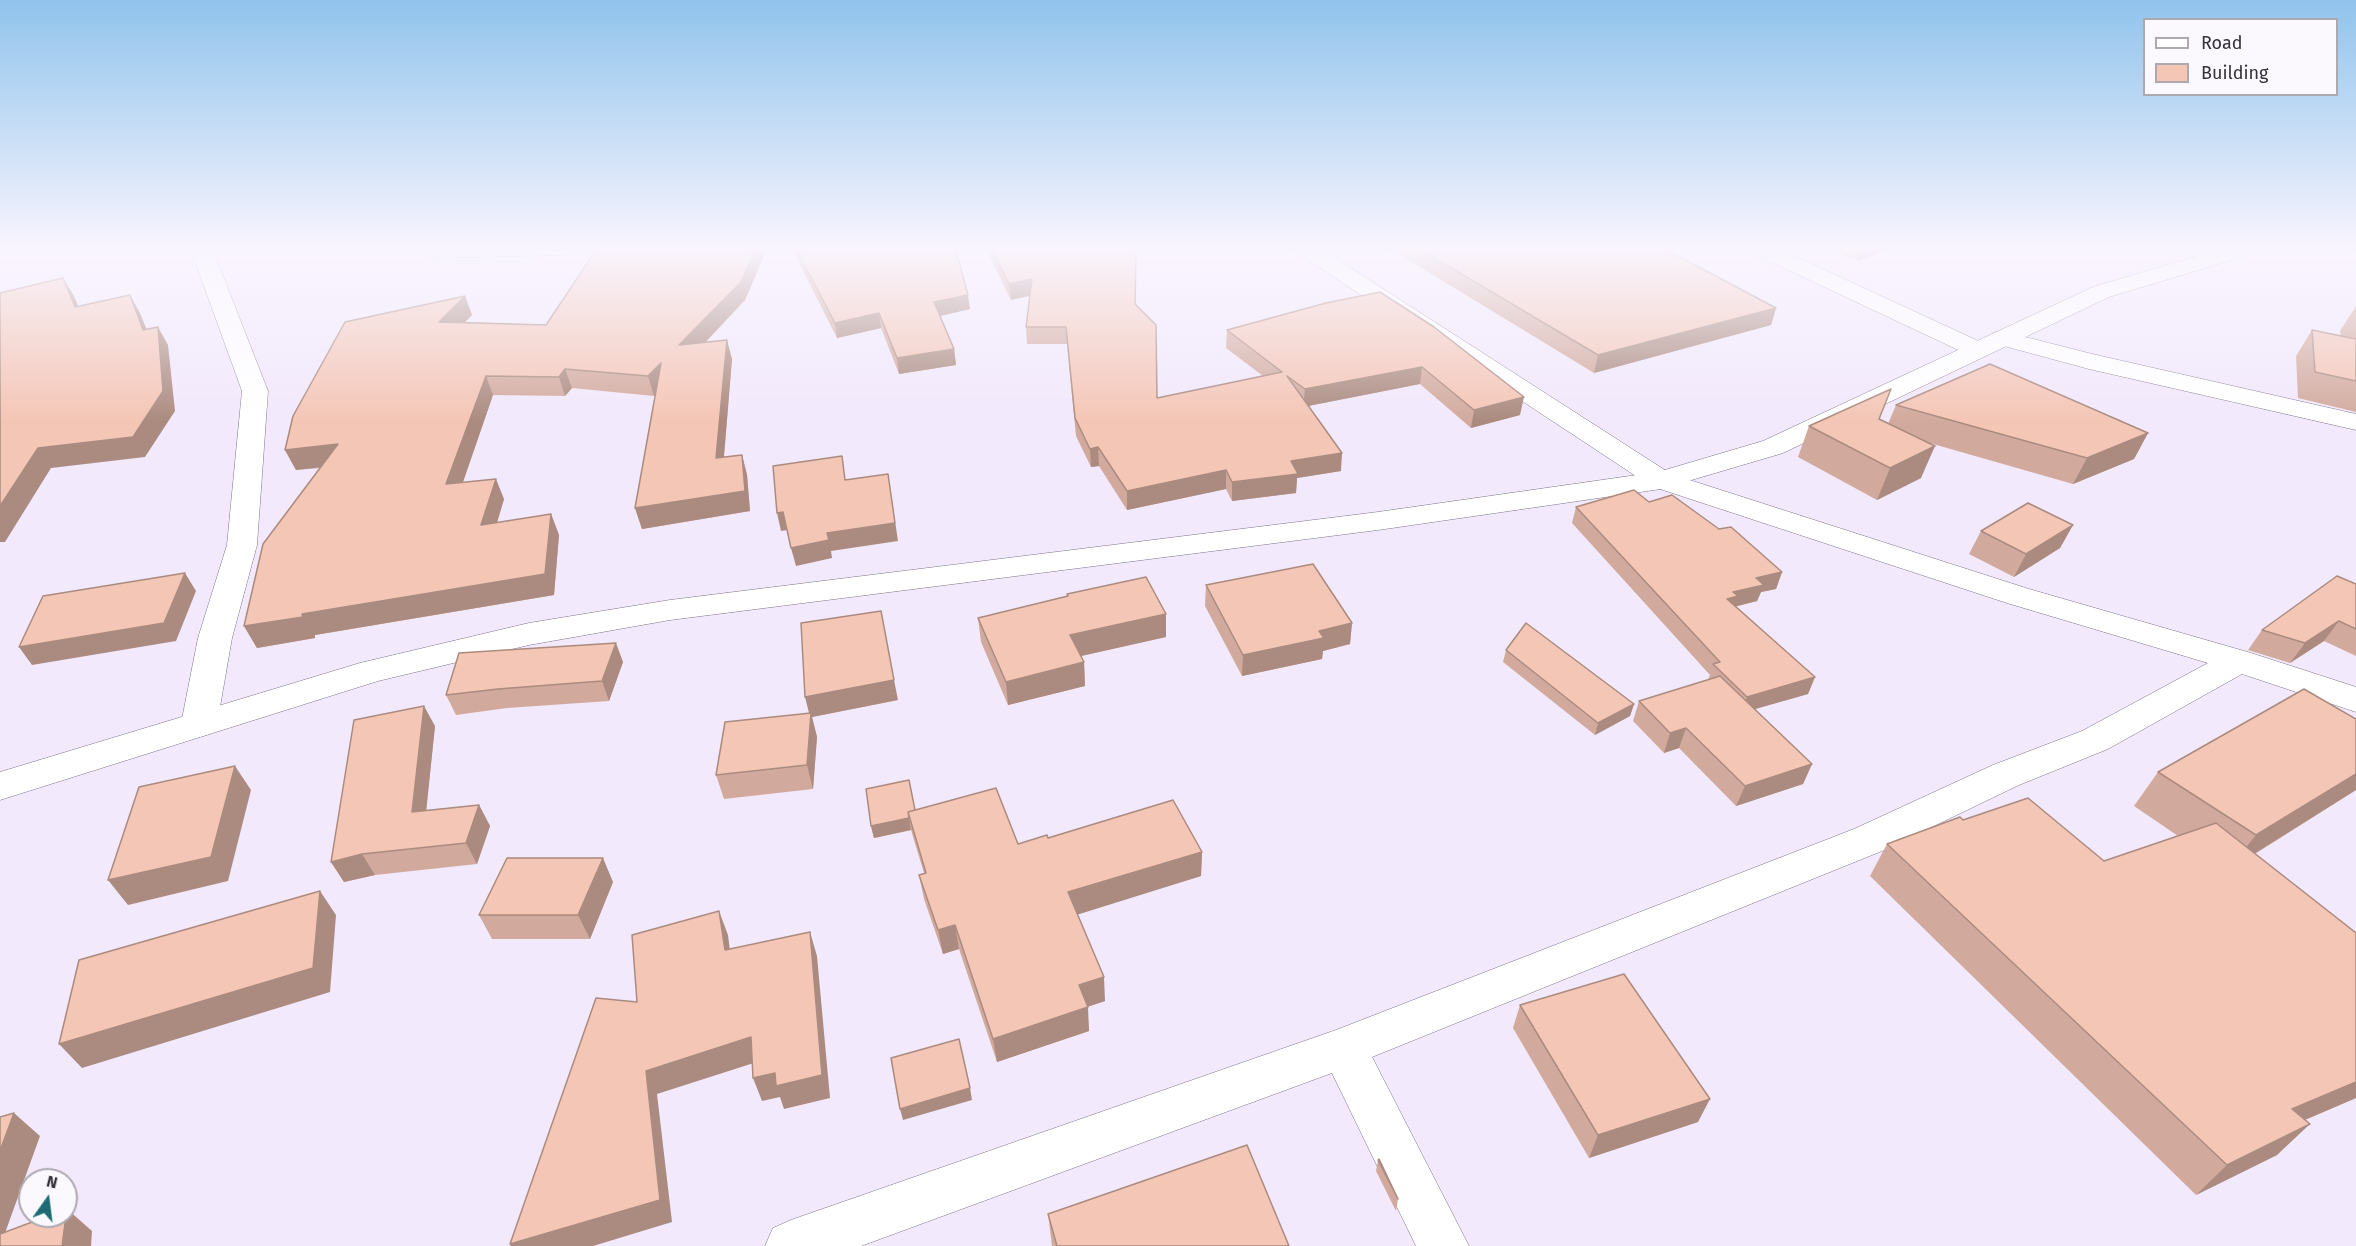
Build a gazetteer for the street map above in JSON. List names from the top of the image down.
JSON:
{
  "legend": ["Road", "Building"],
  "north": "top"
}
